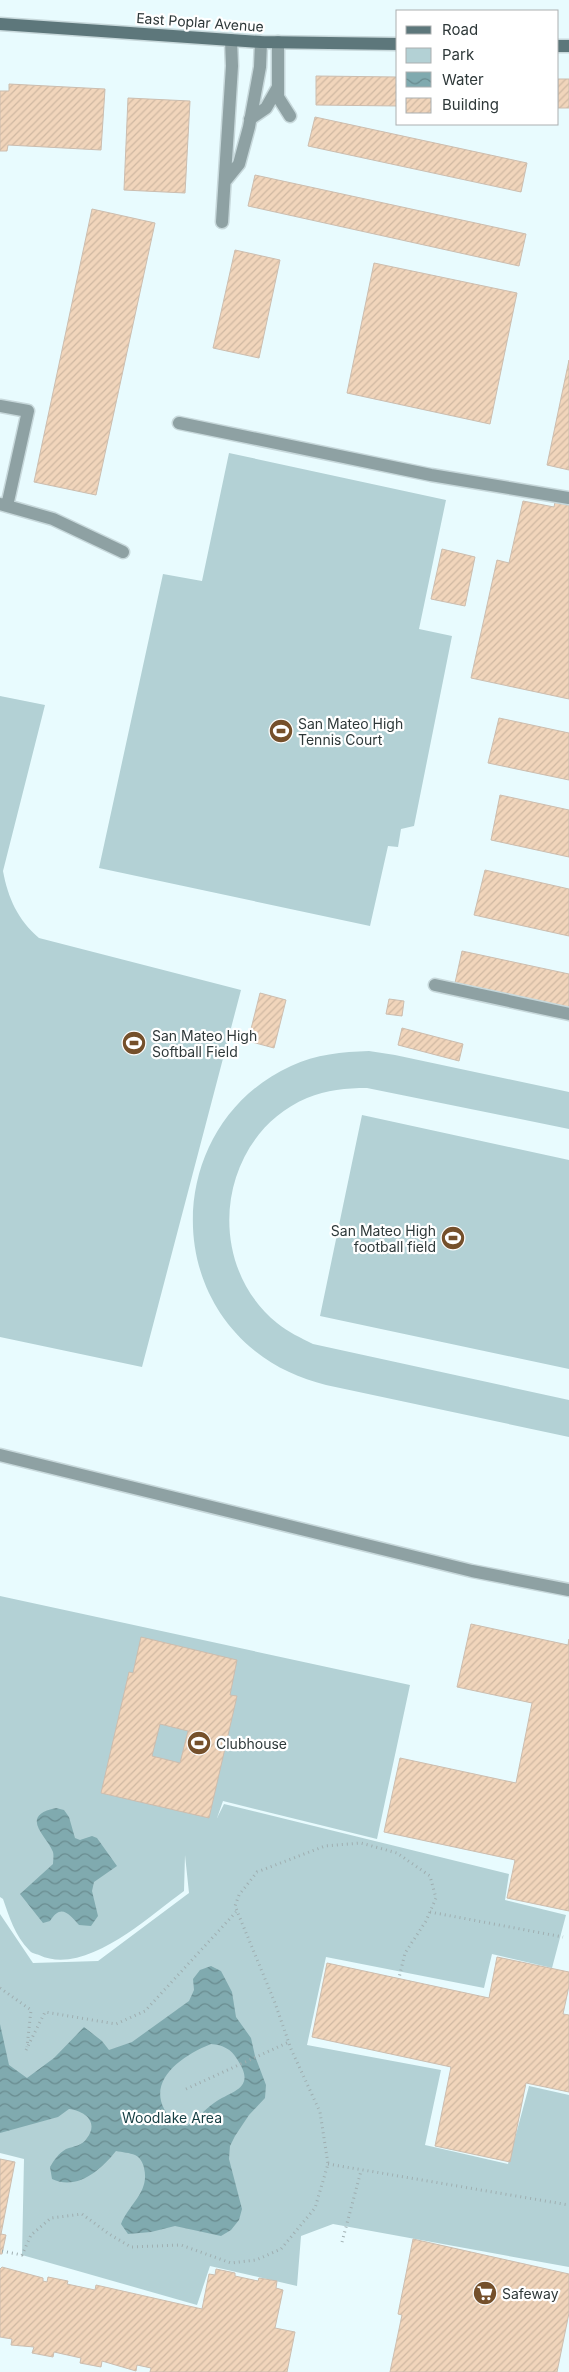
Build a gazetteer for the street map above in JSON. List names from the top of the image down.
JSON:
{
  "streets": {
    "main road": ["East Poplar Avenue"]
  },
  "parks": ["Woodlake Area"],
  "places": {
    "sports": [
      "San Mateo High Tennis Court",
      "San Mateo High Softball Field",
      "San Mateo High football field",
      "Clubhouse"
    ],
    "supermarket": ["Safeway"]
  },
  "legend": [
    "Road",
    "Park",
    "Water",
    "Building"
  ]
}
